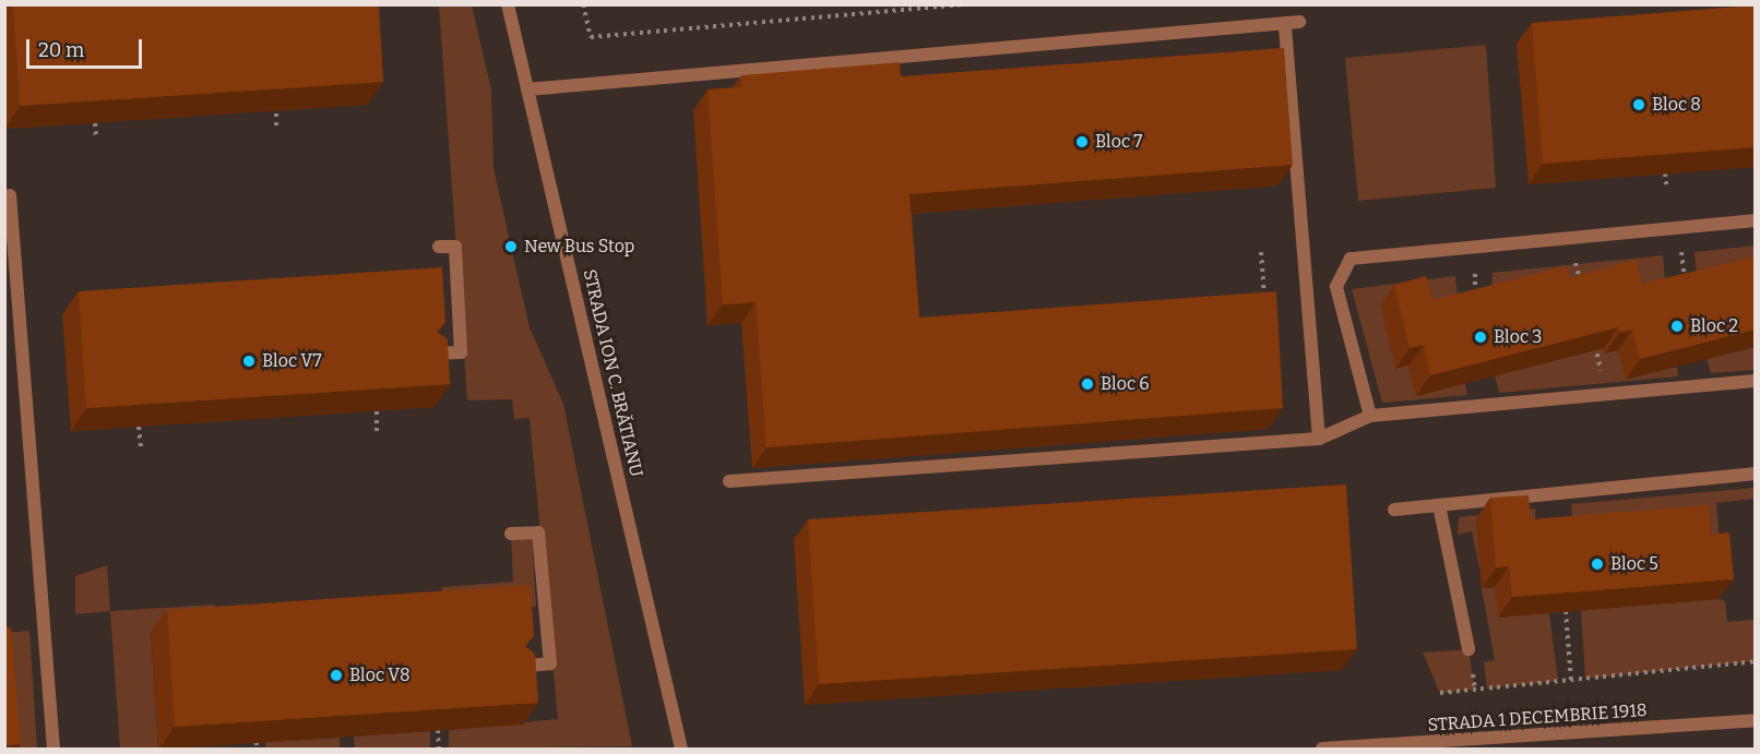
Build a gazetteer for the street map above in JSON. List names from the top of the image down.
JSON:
{
  "streets": {
    "street": ["STRADA ION C. BRĂTIANU", "STRADA 1 DECEMBRIE 1918"]
  },
  "places": [
    "Bloc 8",
    "Bloc 7",
    "New Bus Stop",
    "Bloc 2",
    "Bloc 3",
    "Bloc V7",
    "Bloc 6",
    "Bloc 5",
    "Bloc V8"
  ],
  "scale_bar": "20 m"
}
